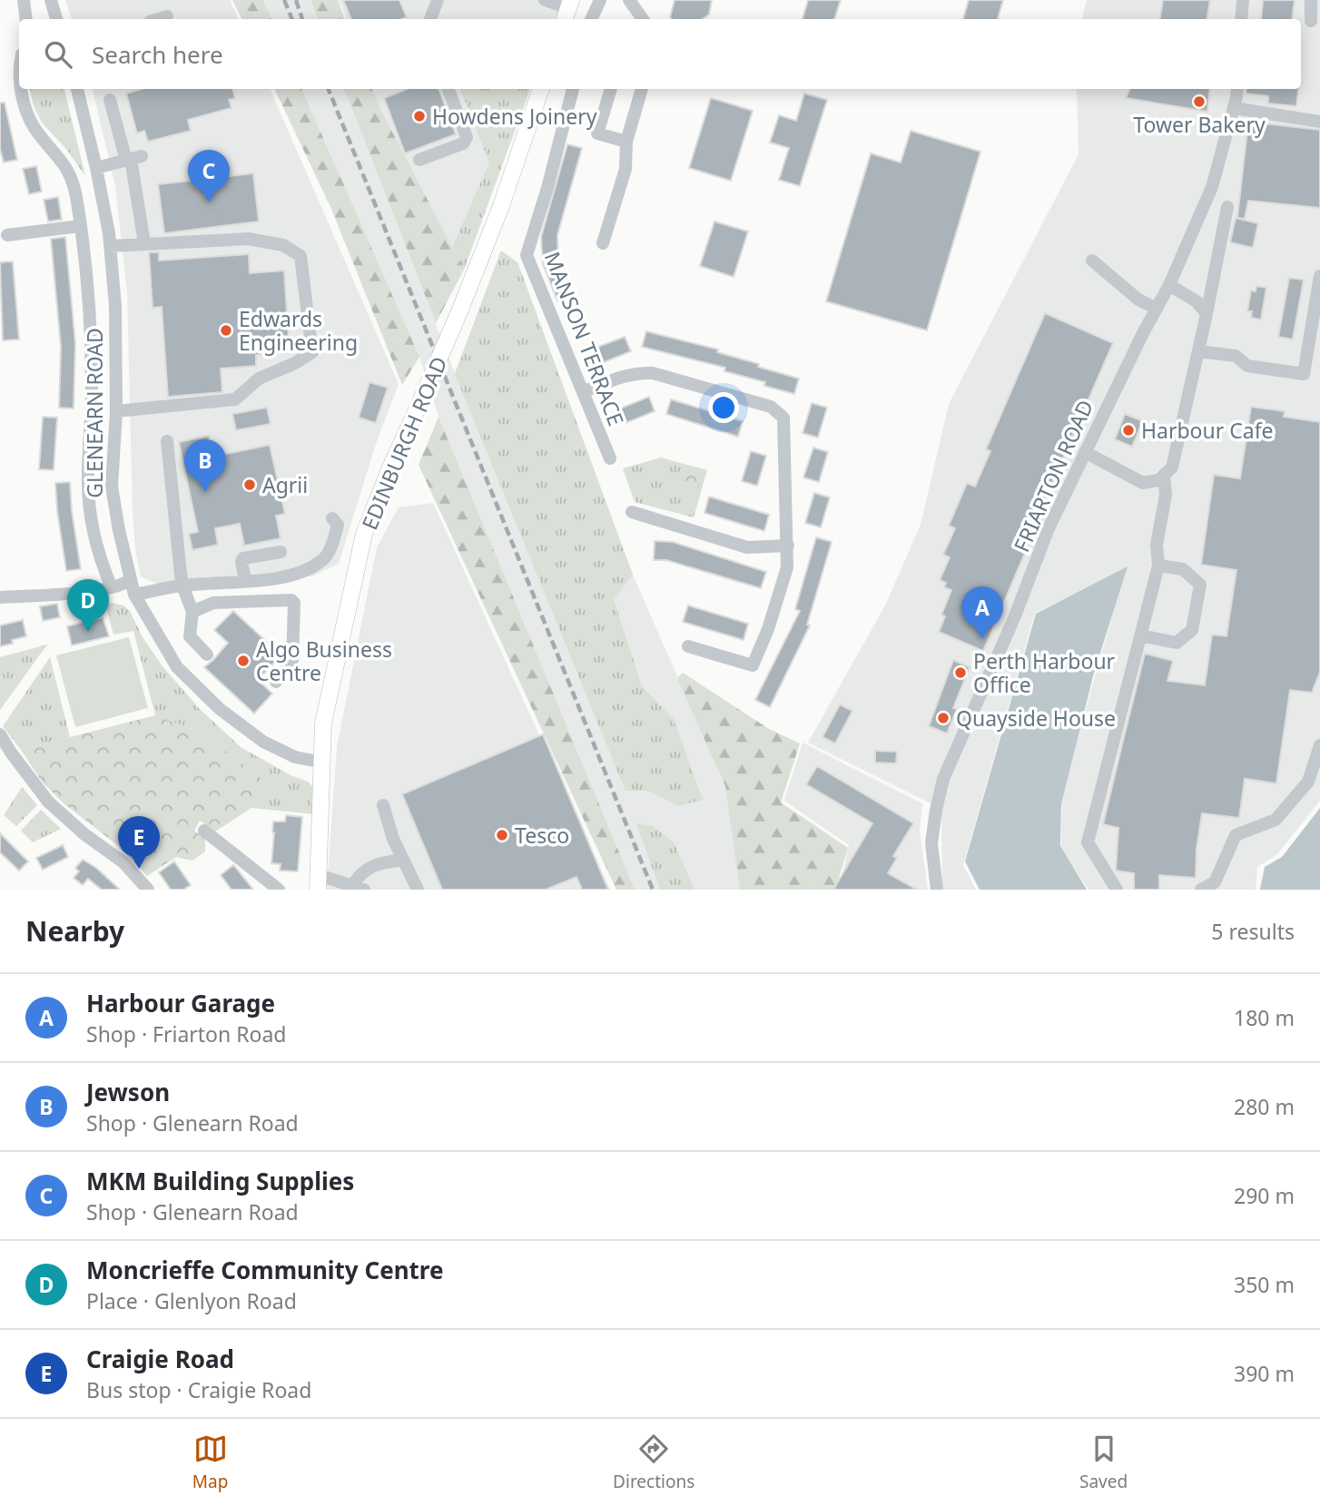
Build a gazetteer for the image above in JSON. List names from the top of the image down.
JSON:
{
  "streets": {
    "main road": ["EDINBURGH ROAD"],
    "street": ["MANSON TERRACE", "GLENEARN ROAD", "FRIARTON ROAD"]
  },
  "crossings": [
    ["GLENEARN ROAD", "EDINBURGH ROAD"]
  ],
  "places": [
    "Tower Bakery",
    "Howdens Joinery",
    "Edwards Engineering",
    "Harbour Cafe",
    "Agrii",
    "Algo Business Centre",
    "Perth Harbour Office",
    "Quayside House",
    "Tesco"
  ],
  "page": {
    "search": "Search here",
    "pins": [
      "C",
      "B",
      "D",
      "A",
      "E"
    ],
    "heading": ["Nearby", "5 results"],
    "list": [
      {
        "mark": "A",
        "name": "Harbour Garage",
        "note": "Shop · Friarton Road",
        "value": "180 m"
      },
      {
        "mark": "B",
        "name": "Jewson",
        "note": "Shop · Glenearn Road",
        "value": "280 m"
      },
      {
        "mark": "C",
        "name": "MKM Building Supplies",
        "note": "Shop · Glenearn Road",
        "value": "290 m"
      },
      {
        "mark": "D",
        "name": "Moncrieffe Community Centre",
        "note": "Place · Glenlyon Road",
        "value": "350 m"
      },
      {
        "mark": "E",
        "name": "Craigie Road",
        "note": "Bus stop · Craigie Road",
        "value": "390 m"
      }
    ],
    "nav": ["Map", "Directions", "Saved"]
  }
}
